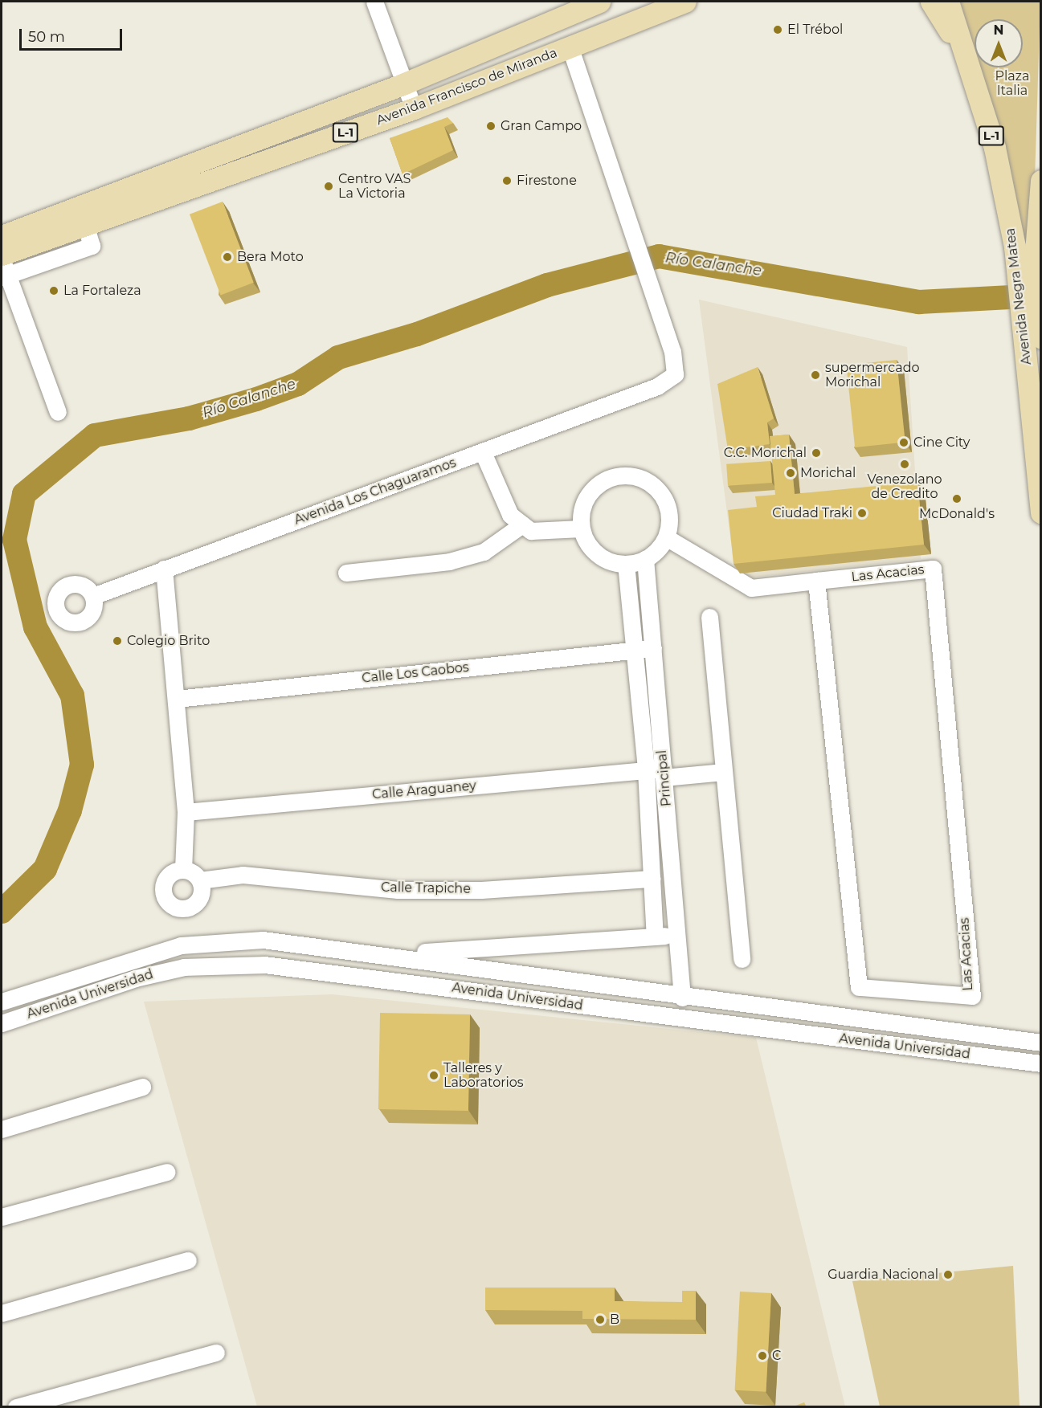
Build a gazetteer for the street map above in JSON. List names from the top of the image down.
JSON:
{
  "streets": {
    "main road": ["Avenida Francisco de Miranda", "L-1", "Avenida Negra Matea"],
    "street": [
      "Avenida Los Chaguaramos",
      "Las Acacias",
      "Calle Los Caobos",
      "Principal",
      "Calle Araguaney",
      "Calle Trapiche",
      "Avenida Universidad"
    ]
  },
  "crossings": [
    ["Avenida Francisco de Miranda", "Avenida Los Chaguaramos"],
    ["Las Acacias", "Principal"],
    ["Calle Los Caobos", "Principal"],
    ["Principal", "Calle Araguaney"],
    ["Principal", "Calle Trapiche"],
    ["Principal", "Avenida Universidad"]
  ],
  "water": ["Río Calanche"],
  "parks": ["Plaza Italia"],
  "places": [
    "El Trébol",
    "Gran Campo",
    "Firestone",
    "Centro VAS La Victoria",
    "Bera Moto",
    "La Fortaleza",
    "supermercado Morichal",
    "Cine City",
    "C.C. Morichal",
    "Venezolano de Credito",
    "Morichal",
    "McDonald's",
    "Ciudad Traki",
    "Colegio Brito",
    "Talleres y Laboratorios",
    "Guardia Nacional",
    "B",
    "C"
  ],
  "scale_bar": "50 m",
  "north": "top"
}
